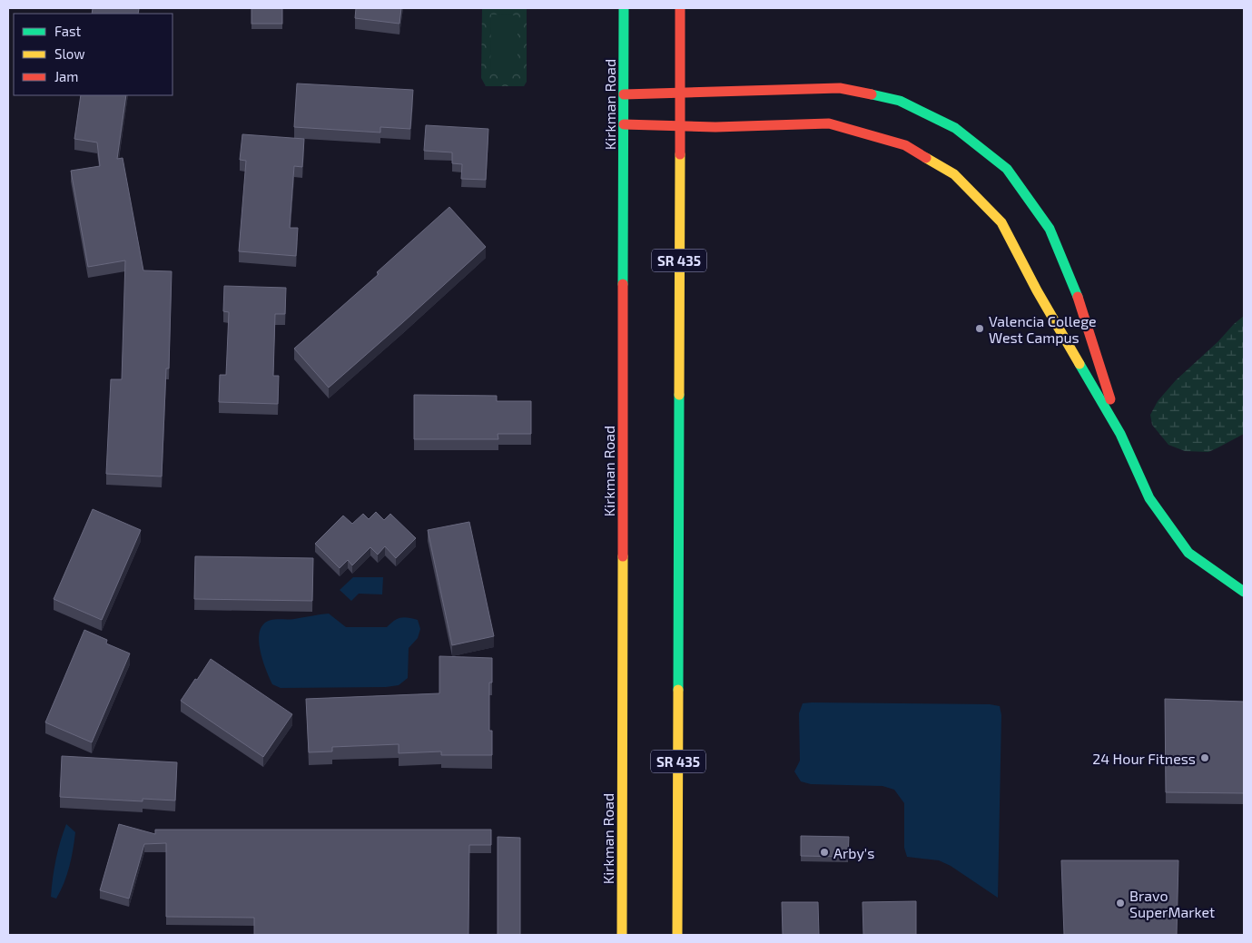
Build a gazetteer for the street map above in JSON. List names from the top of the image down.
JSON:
{
  "streets": {
    "main road": ["Kirkman Road", "SR 435"]
  },
  "places": [
    "Valencia College West Campus",
    "24 Hour Fitness",
    "Arby's",
    "Bravo SuperMarket"
  ],
  "legend": ["Fast", "Slow", "Jam"]
}
